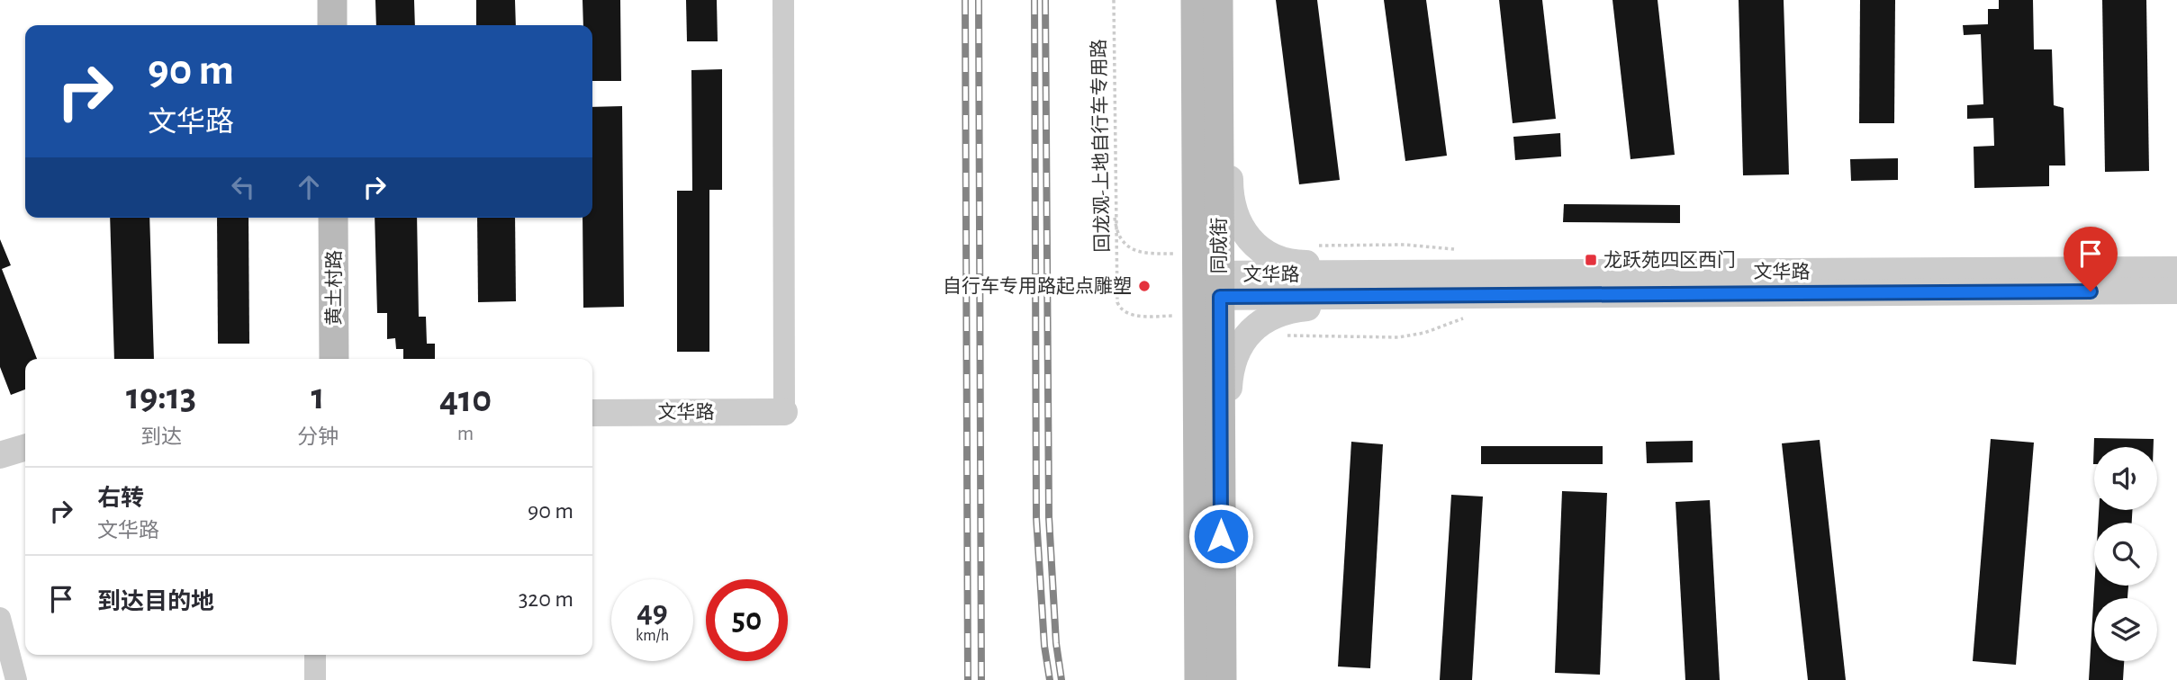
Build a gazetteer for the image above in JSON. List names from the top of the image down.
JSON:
{
  "streets": {
    "main road": ["同成街", "黄土村路"],
    "street": ["文华路"],
    "path": ["回龙观-上地自行车专用路"]
  },
  "crossings": [
    ["回龙观-上地自行车专用路", "同成街"],
    ["回龙观-上地自行车专用路", "文华路"],
    ["同成街", "文华路"]
  ],
  "places": {
    "transit": ["龙跃苑四区西门"],
    "other": ["自行车专用路起点雕塑"]
  },
  "page": {
    "turn": ["90 m", "文华路"],
    "eta": [
      "19:13",
      "到达",
      "1",
      "分钟",
      "410",
      "m"
    ],
    "list": [
      {
        "name": "右转",
        "note": "文华路",
        "value": "90 m"
      },
      {
        "name": "到达目的地",
        "value": "320 m"
      }
    ],
    "speed": "49 km/h",
    "limit": "50"
  }
}
